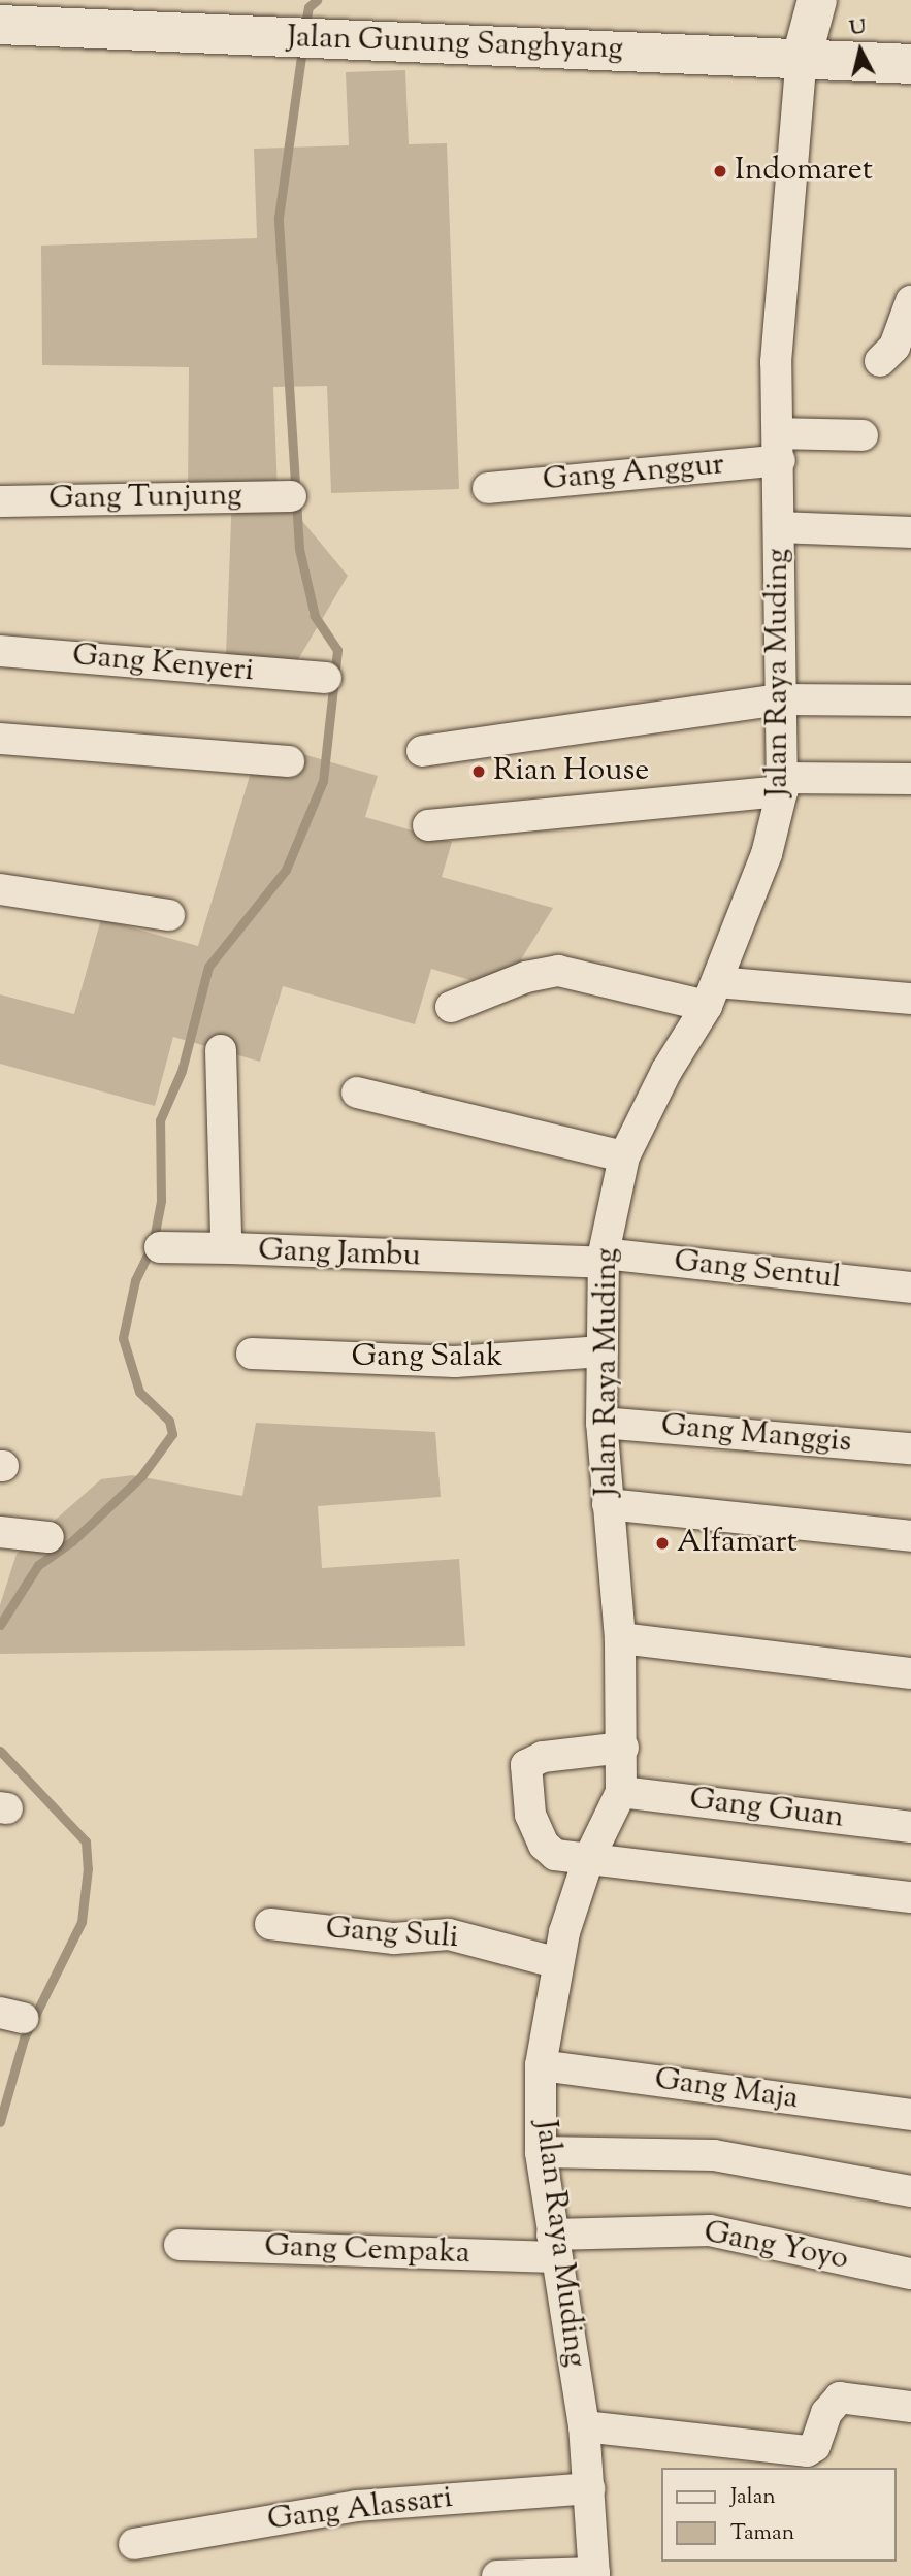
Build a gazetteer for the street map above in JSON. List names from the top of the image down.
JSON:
{
  "streets": {
    "main road": ["Jalan Gunung Sanghyang"],
    "street": [
      "Gang Anggur",
      "Gang Tunjung",
      "Gang Kenyeri",
      "Jalan Raya Muding",
      "Gang Jambu",
      "Gang Sentul",
      "Gang Salak",
      "Gang Manggis",
      "Gang Guan",
      "Gang Suli",
      "Gang Maja",
      "Gang Yoyo",
      "Gang Cempaka",
      "Gang Alassari"
    ]
  },
  "crossings": [
    ["Jalan Gunung Sanghyang", "Jalan Raya Muding"],
    ["Gang Anggur", "Jalan Raya Muding"],
    ["Jalan Raya Muding", "Gang Jambu"],
    ["Jalan Raya Muding", "Gang Sentul"],
    ["Jalan Raya Muding", "Gang Salak"],
    ["Jalan Raya Muding", "Gang Manggis"],
    ["Jalan Raya Muding", "Gang Guan"],
    ["Jalan Raya Muding", "Gang Suli"],
    ["Jalan Raya Muding", "Gang Maja"],
    ["Jalan Raya Muding", "Gang Yoyo"],
    ["Jalan Raya Muding", "Gang Cempaka"],
    ["Jalan Raya Muding", "Gang Alassari"],
    ["Gang Jambu", "Gang Sentul"],
    ["Gang Yoyo", "Gang Cempaka"]
  ],
  "places": ["Indomaret", "Rian House", "Alfamart"],
  "legend": ["Jalan", "Taman"],
  "north": "top"
}
